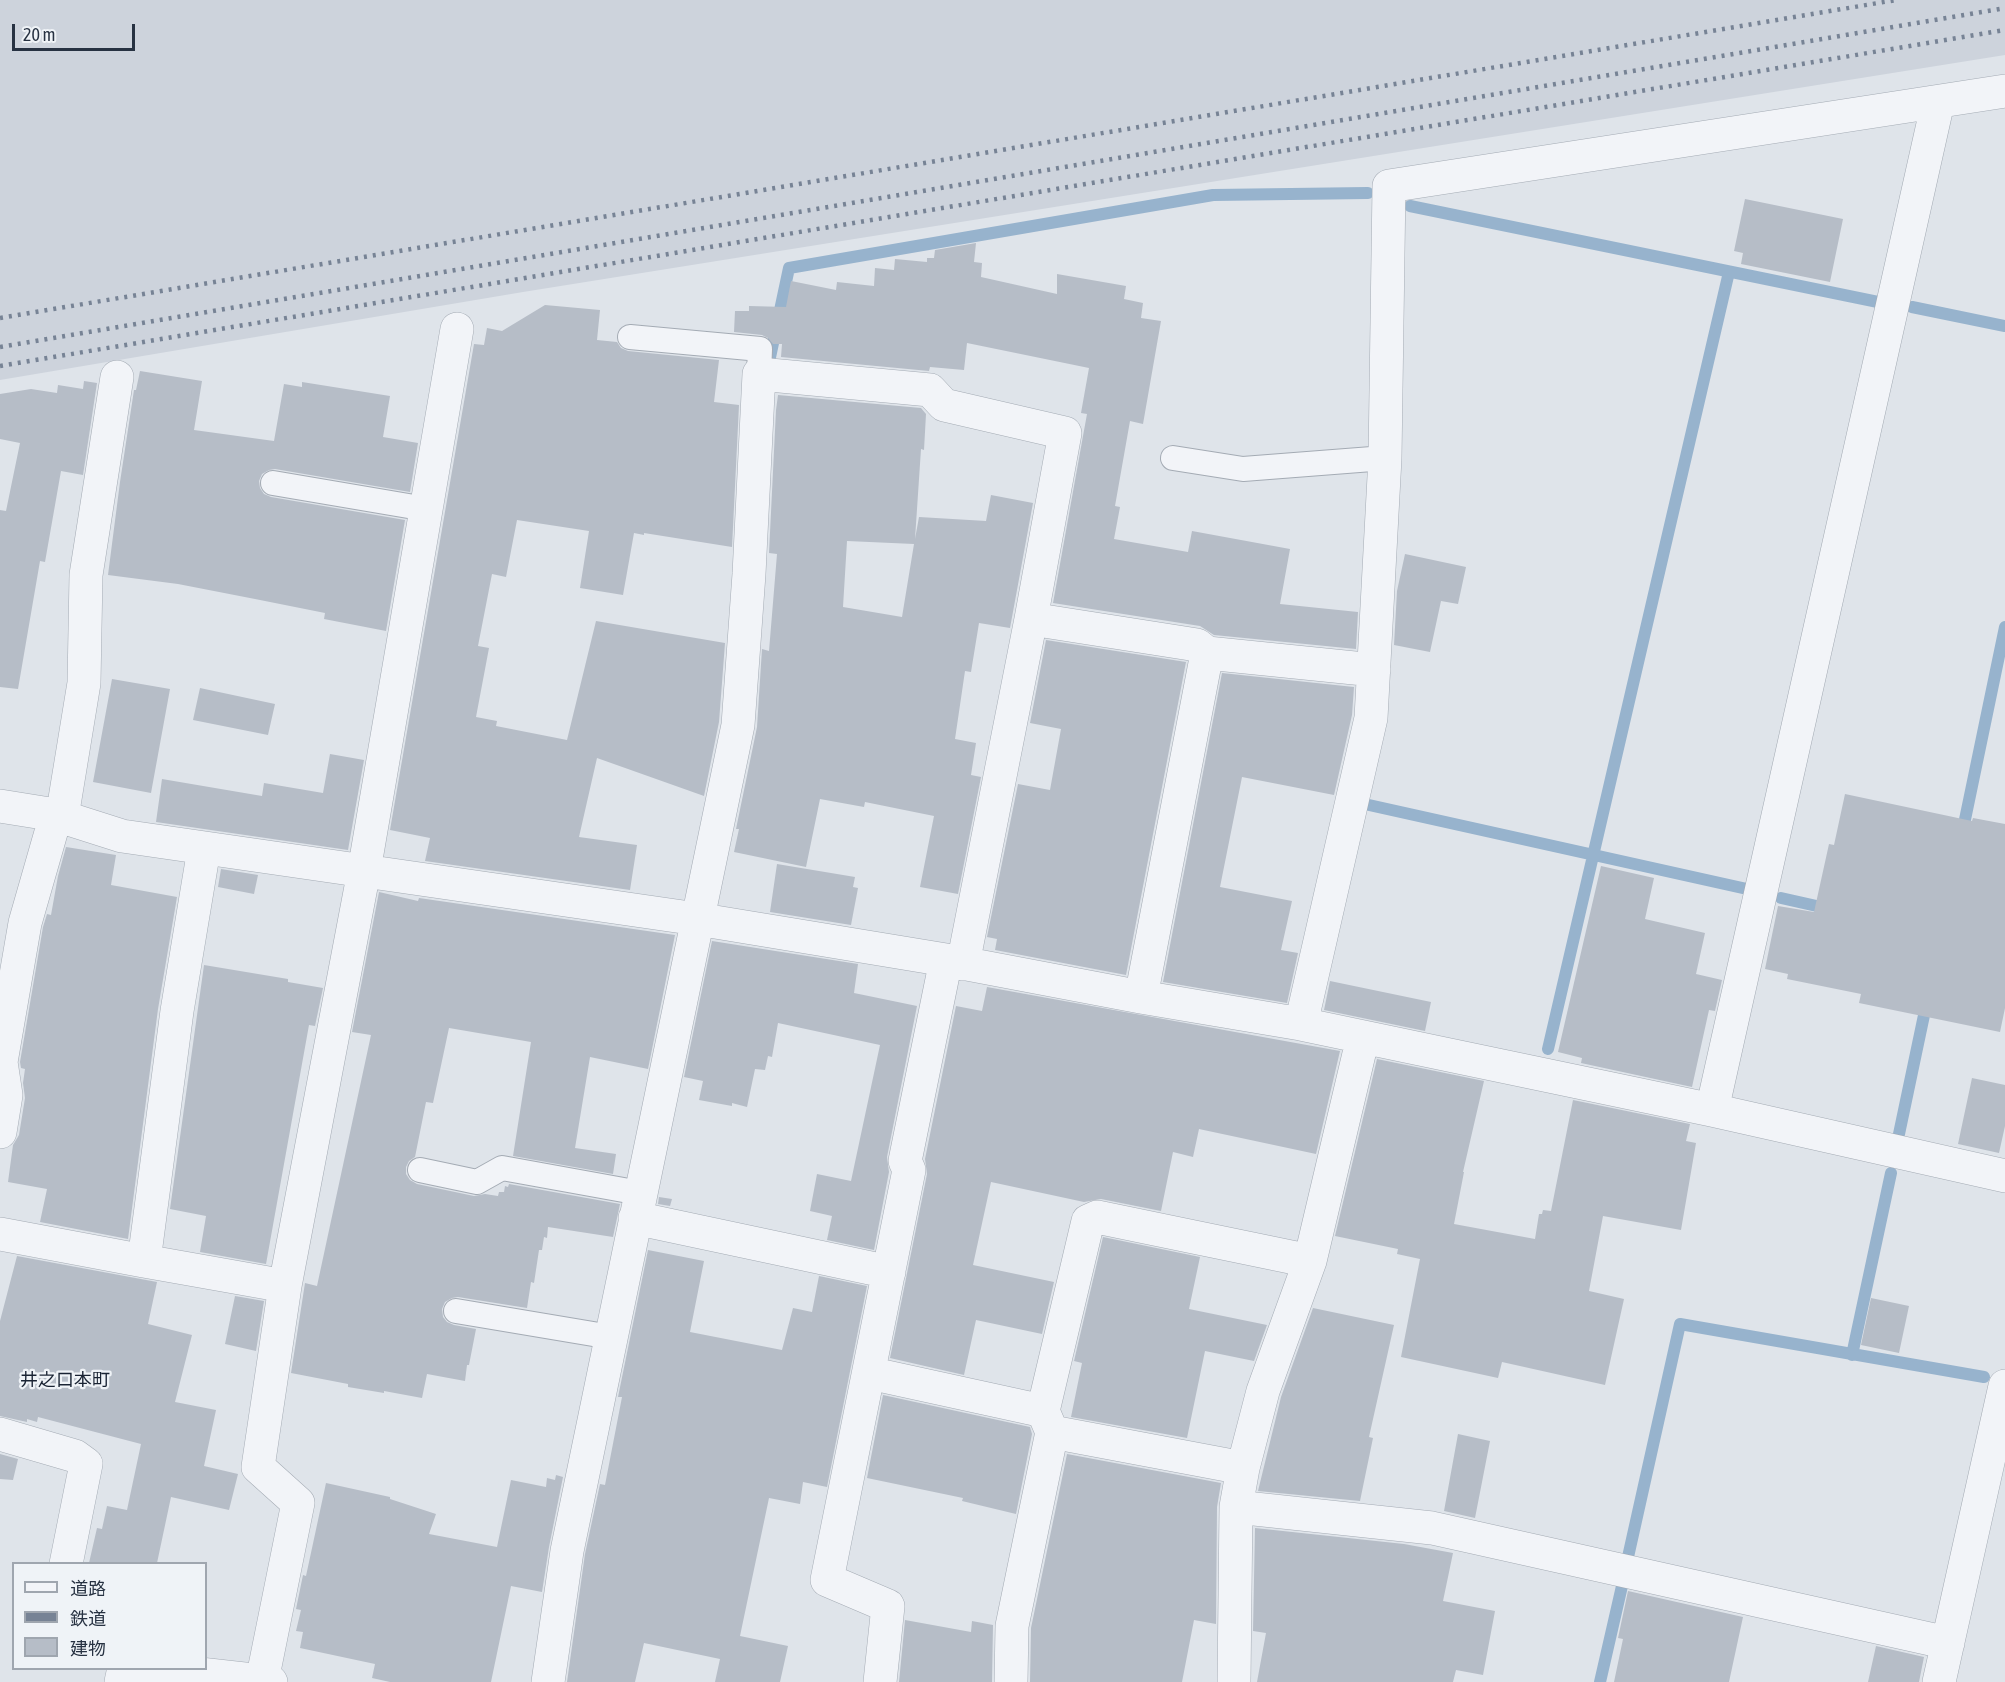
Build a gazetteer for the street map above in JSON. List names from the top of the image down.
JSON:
{
  "districts": ["井之口本町"],
  "legend": ["道路", "鉄道", "建物"],
  "scale_bar": "20 m"
}
